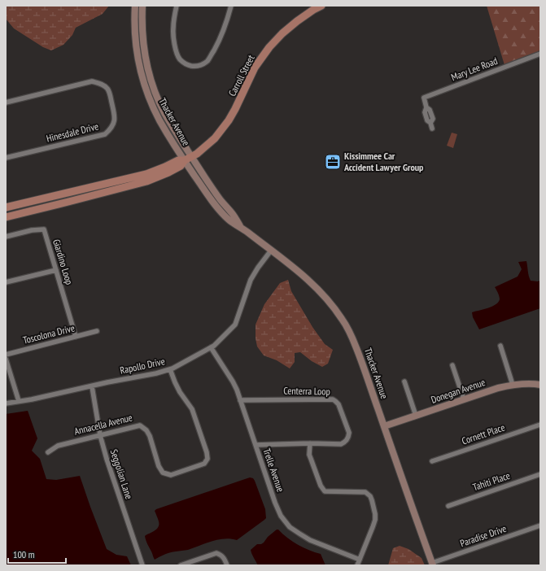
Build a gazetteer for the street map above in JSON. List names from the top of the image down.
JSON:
{
  "streets": {
    "main road": ["Carroll Street"],
    "street": [
      "Mary Lee Road",
      "Thacker Avenue",
      "Hinesdale Drive",
      "Giardino Loop",
      "Toscolona Drive",
      "Rapollo Drive",
      "Centerra Loop",
      "Donegan Avenue",
      "Annacella Avenue",
      "Cornett Place",
      "Trelle Avenue",
      "Seggolian Lane",
      "Tahiti Place",
      "Paradise Drive"
    ]
  },
  "crossings": [
    ["Carroll Street", "Thacker Avenue"],
    ["Thacker Avenue", "Rapollo Drive"],
    ["Thacker Avenue", "Donegan Avenue"],
    ["Thacker Avenue", "Paradise Drive"],
    ["Giardino Loop", "Toscolona Drive"],
    ["Rapollo Drive", "Annacella Avenue"],
    ["Rapollo Drive", "Trelle Avenue"],
    ["Rapollo Drive", "Seggolian Lane"],
    ["Centerra Loop", "Trelle Avenue"],
    ["Annacella Avenue", "Seggolian Lane"]
  ],
  "places": {
    "office": ["Kissimmee Car Accident Lawyer Group"]
  },
  "scale_bar": "100 m"
}
